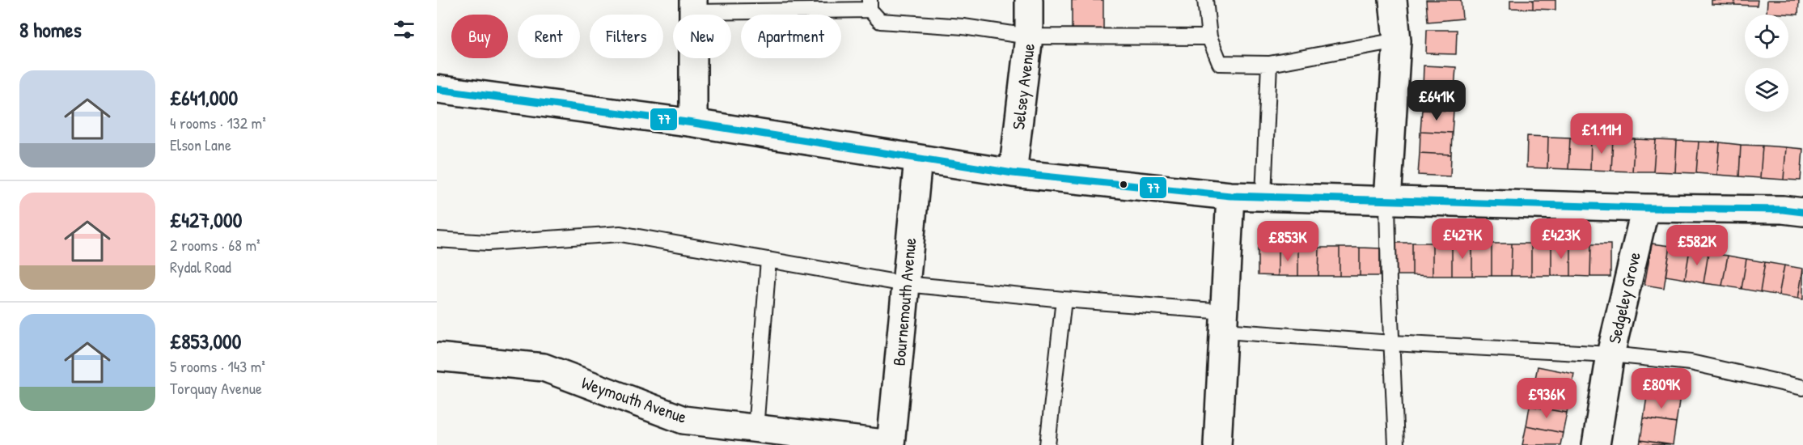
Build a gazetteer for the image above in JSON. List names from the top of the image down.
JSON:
{
  "streets": {
    "street": [
      "Selsey Avenue",
      "Sedgeley Grove",
      "Bournemouth Avenue",
      "Weymouth Avenue"
    ]
  },
  "crossings": [
    ["Bournemouth Avenue", "Weymouth Avenue"]
  ],
  "lines": ["transit line 77"],
  "page": {
    "heading": "8 homes",
    "chip": [
      "Buy",
      "Rent",
      "Filters",
      "New",
      "Apartment"
    ],
    "list": [
      {
        "name": "£641,000",
        "note": "4 rooms · 132 m² · Elson Lane"
      },
      {
        "name": "£427,000",
        "note": "2 rooms · 68 m² · Rydal Road"
      },
      {
        "name": "£853,000",
        "note": "5 rooms · 143 m² · Torquay Avenue"
      }
    ],
    "price": [
      "£641K",
      "£1.11M",
      "£427K",
      "£423K",
      "£853K",
      "£582K",
      "£809K",
      "£936K"
    ]
  }
}
